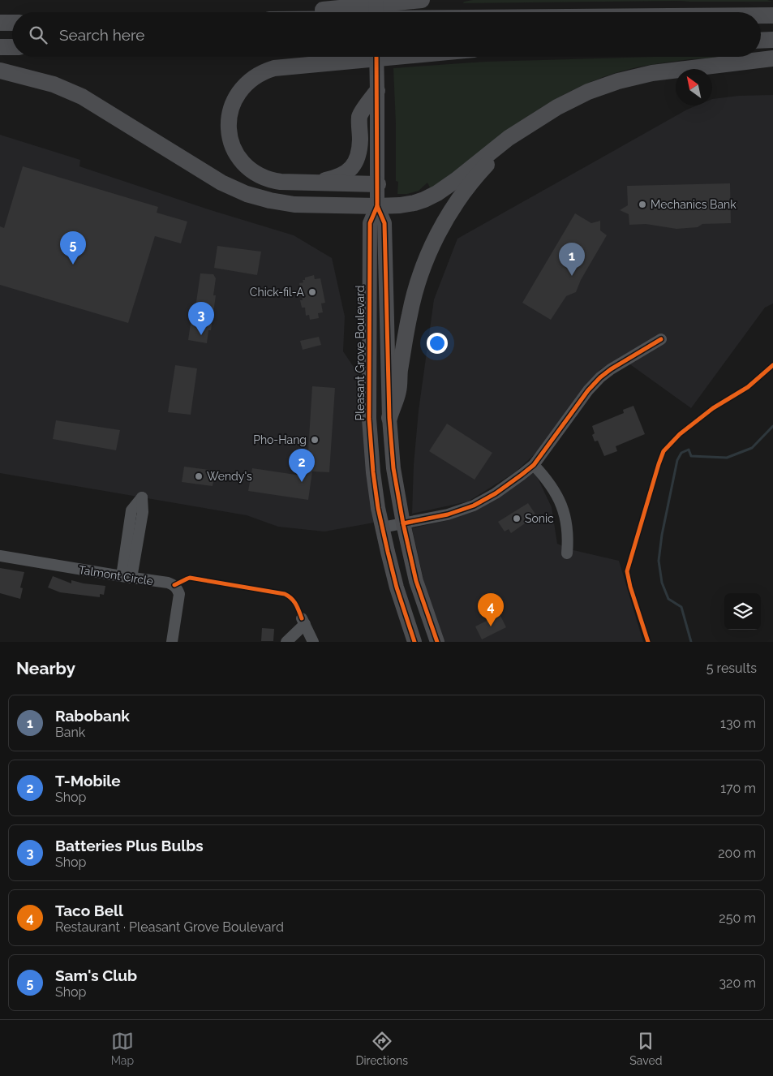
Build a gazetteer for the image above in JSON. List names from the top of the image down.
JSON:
{
  "streets": {
    "main road": ["Pleasant Grove Boulevard"],
    "street": ["Talmont Circle"]
  },
  "places": [
    "Mechanics Bank",
    "Chick-fil-A",
    "Pho-Hang",
    "Wendy's",
    "Sonic"
  ],
  "north": "top left",
  "page": {
    "search": "Search here",
    "pins": [
      "5",
      "1",
      "3",
      "2",
      "4"
    ],
    "heading": ["Nearby", "5 results"],
    "list": [
      {
        "mark": "1",
        "name": "Rabobank",
        "note": "Bank",
        "value": "130 m"
      },
      {
        "mark": "2",
        "name": "T-Mobile",
        "note": "Shop",
        "value": "170 m"
      },
      {
        "mark": "3",
        "name": "Batteries Plus Bulbs",
        "note": "Shop",
        "value": "200 m"
      },
      {
        "mark": "4",
        "name": "Taco Bell",
        "note": "Restaurant · Pleasant Grove Boulevard",
        "value": "250 m"
      },
      {
        "mark": "5",
        "name": "Sam's Club",
        "note": "Shop",
        "value": "320 m"
      }
    ],
    "nav": ["Map", "Directions", "Saved"]
  }
}
